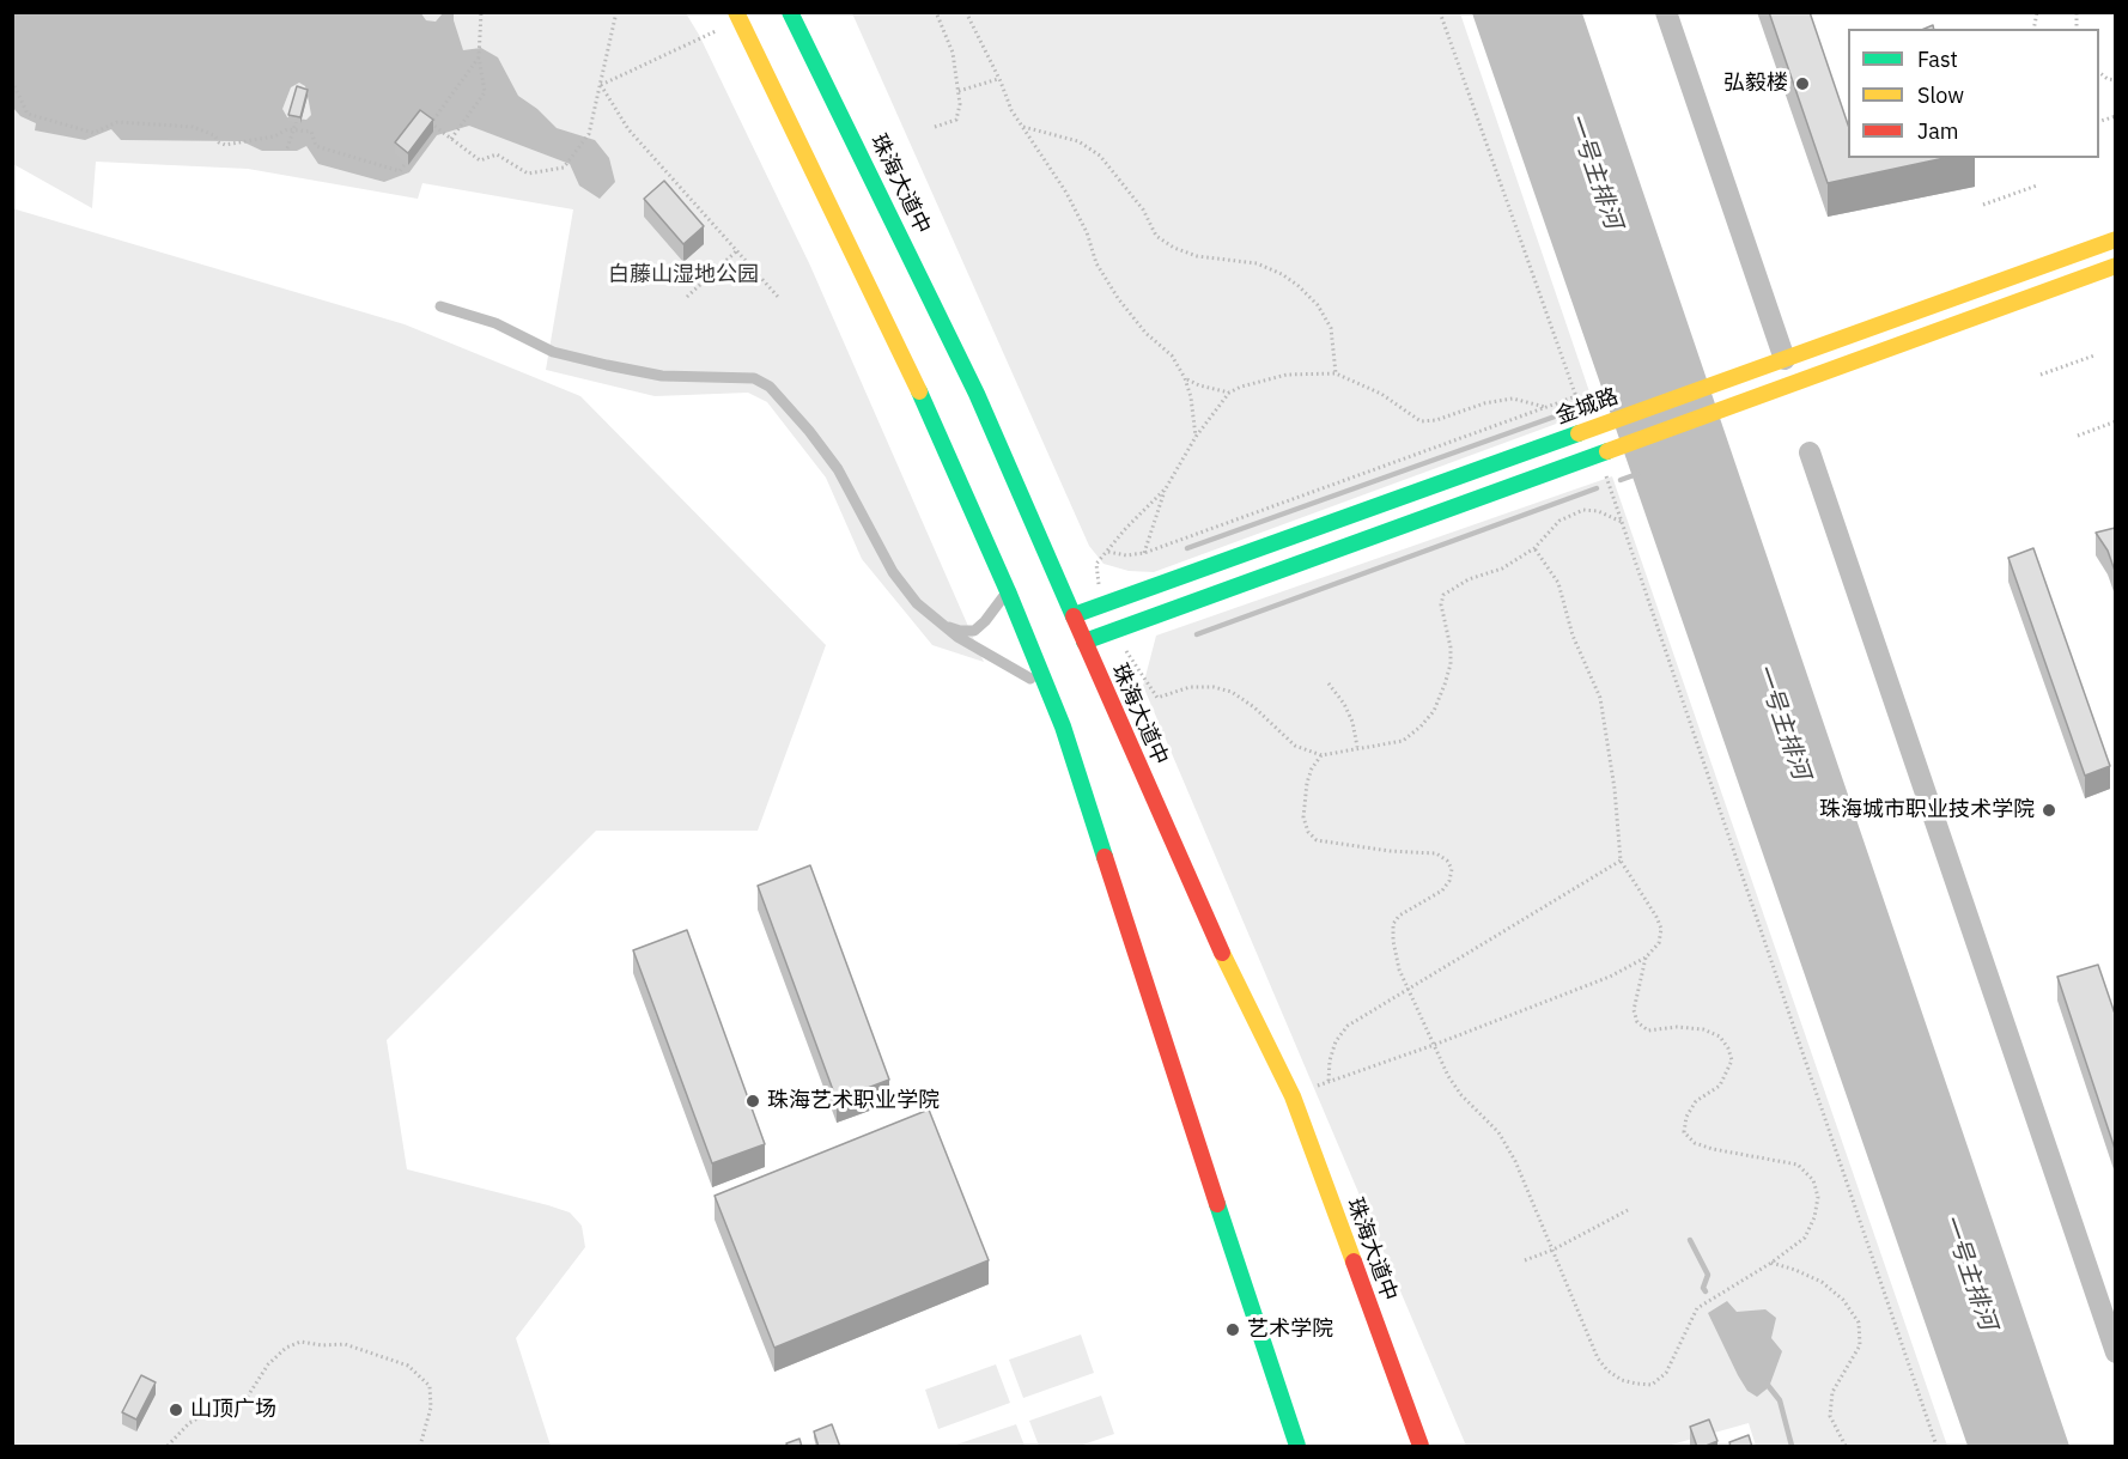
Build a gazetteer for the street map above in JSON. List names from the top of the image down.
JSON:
{
  "streets": {
    "main road": ["珠海大道中", "金城路"]
  },
  "crossings": [
    ["珠海大道中", "金城路"]
  ],
  "water": ["一号主排河"],
  "parks": ["白藤山湿地公园"],
  "places": [
    "弘毅楼",
    "珠海城市职业技术学院",
    "珠海艺术职业学院",
    "艺术学院",
    "山顶广场"
  ],
  "legend": ["Fast", "Slow", "Jam"]
}
